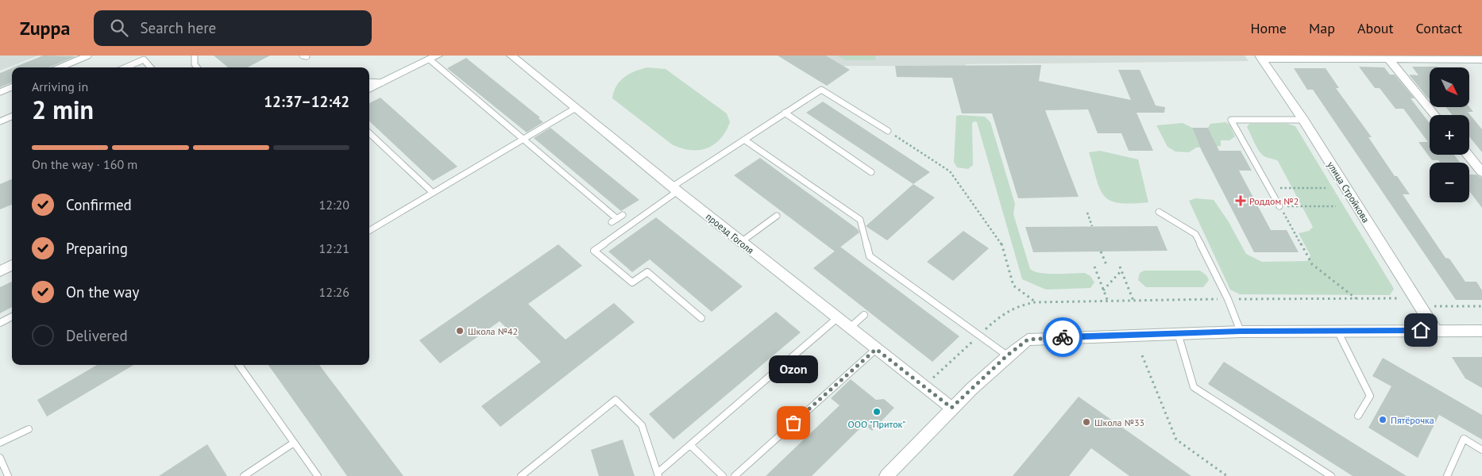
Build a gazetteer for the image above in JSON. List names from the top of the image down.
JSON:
{
  "streets": {
    "street": ["улица Стройкова", "проезд Гоголя"]
  },
  "places": {
    "health": ["Роддом №2"],
    "other": [
      "Школа №42",
      "ООО \"Приток\"",
      "Пятёрочка",
      "Школа №33",
      "Ozon"
    ]
  },
  "north": "bottom right",
  "page": {
    "header": "Zuppa",
    "search": "Search here",
    "nav": [
      "Home",
      "Map",
      "About",
      "Contact"
    ],
    "map_buttons": ["+", "−"],
    "heading": ["2 min", "Arriving in", "12:37–12:42"],
    "bar": "On the way · 160 m",
    "list": [
      ["Confirmed", "12:20"],
      ["Preparing", "12:21"],
      ["On the way", "12:26"],
      "Delivered"
    ],
    "bubble": "Ozon"
  }
}
